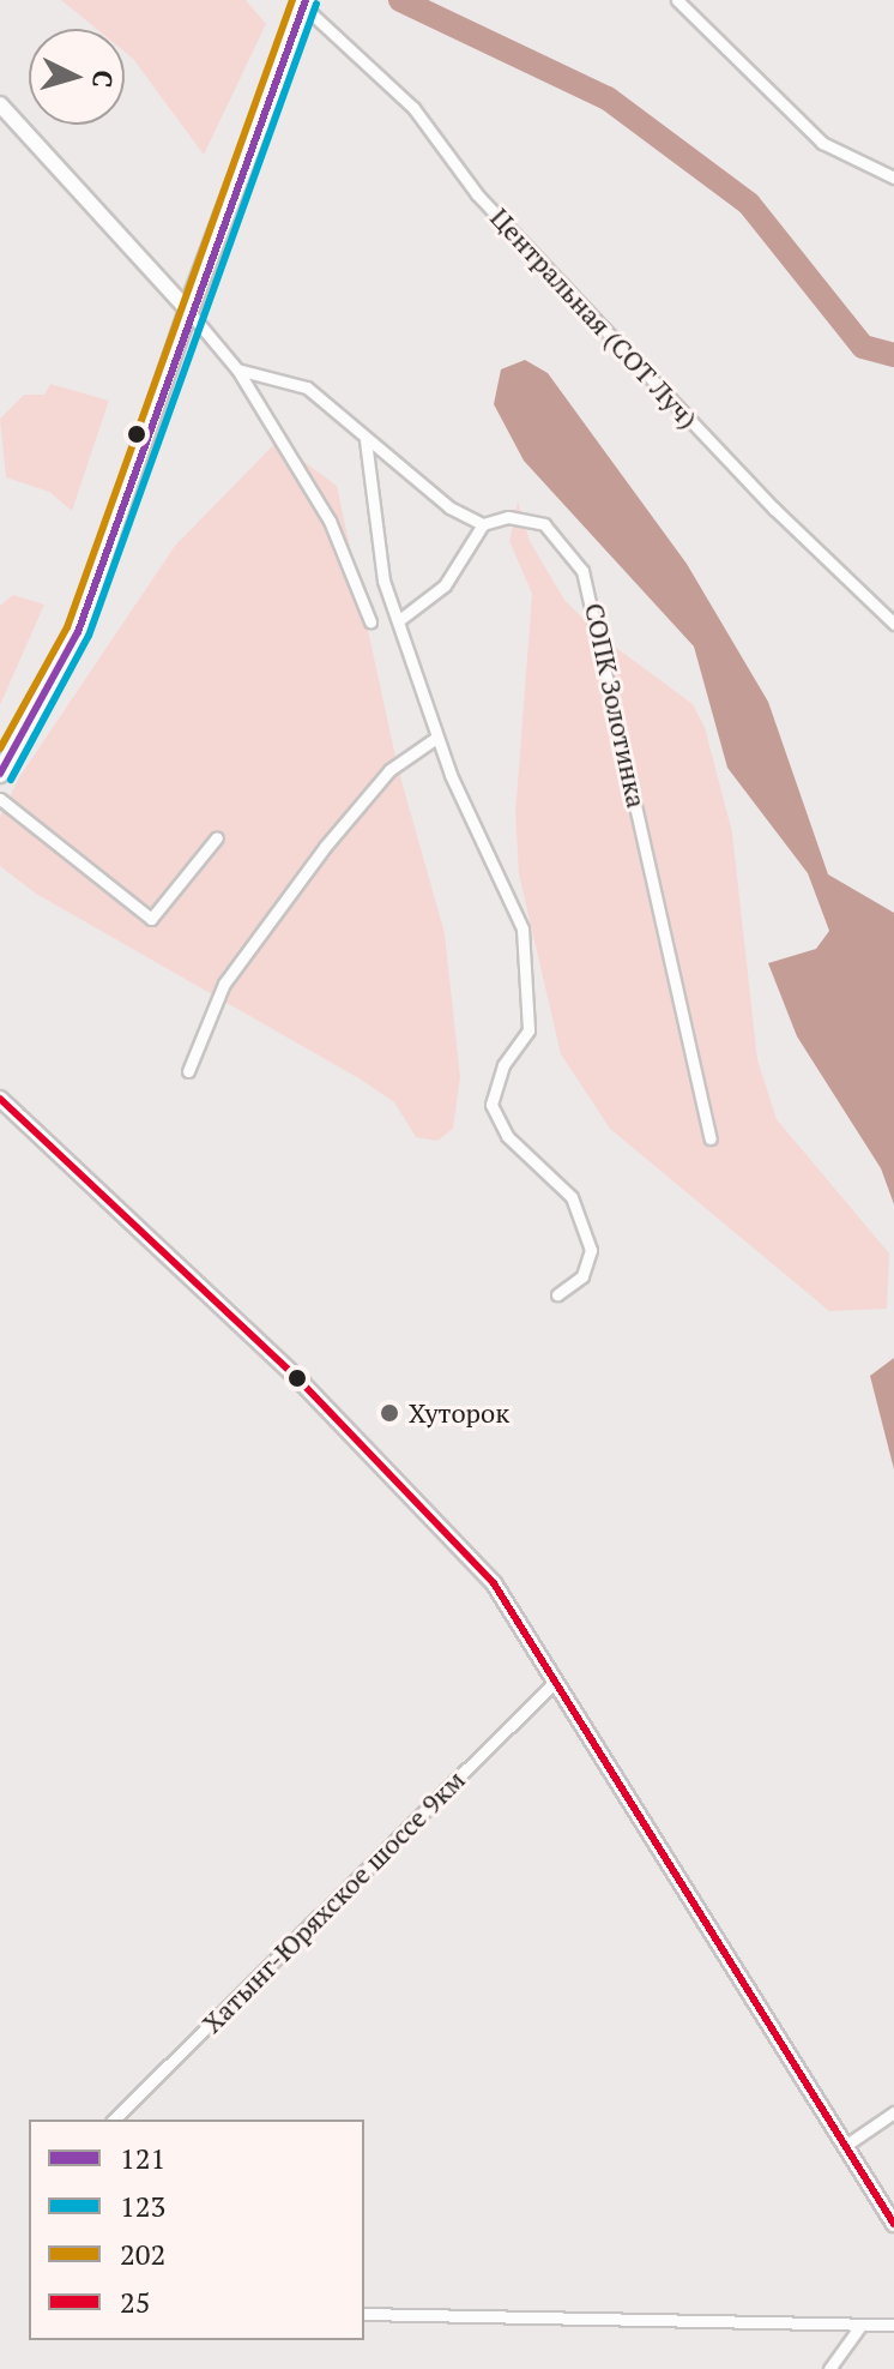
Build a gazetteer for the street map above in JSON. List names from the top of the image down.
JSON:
{
  "streets": {
    "street": ["Центральная (СОТ Луч)", "СОПК Золотинка", "Хатынг-Юряхское шоссе 9км"]
  },
  "places": ["Хуторок"],
  "lines": [
    "transit line 121",
    "transit line 202",
    "transit line 123",
    "transit line 25"
  ],
  "legend": [
    "121",
    "123",
    "202",
    "25"
  ],
  "north": "right"
}
